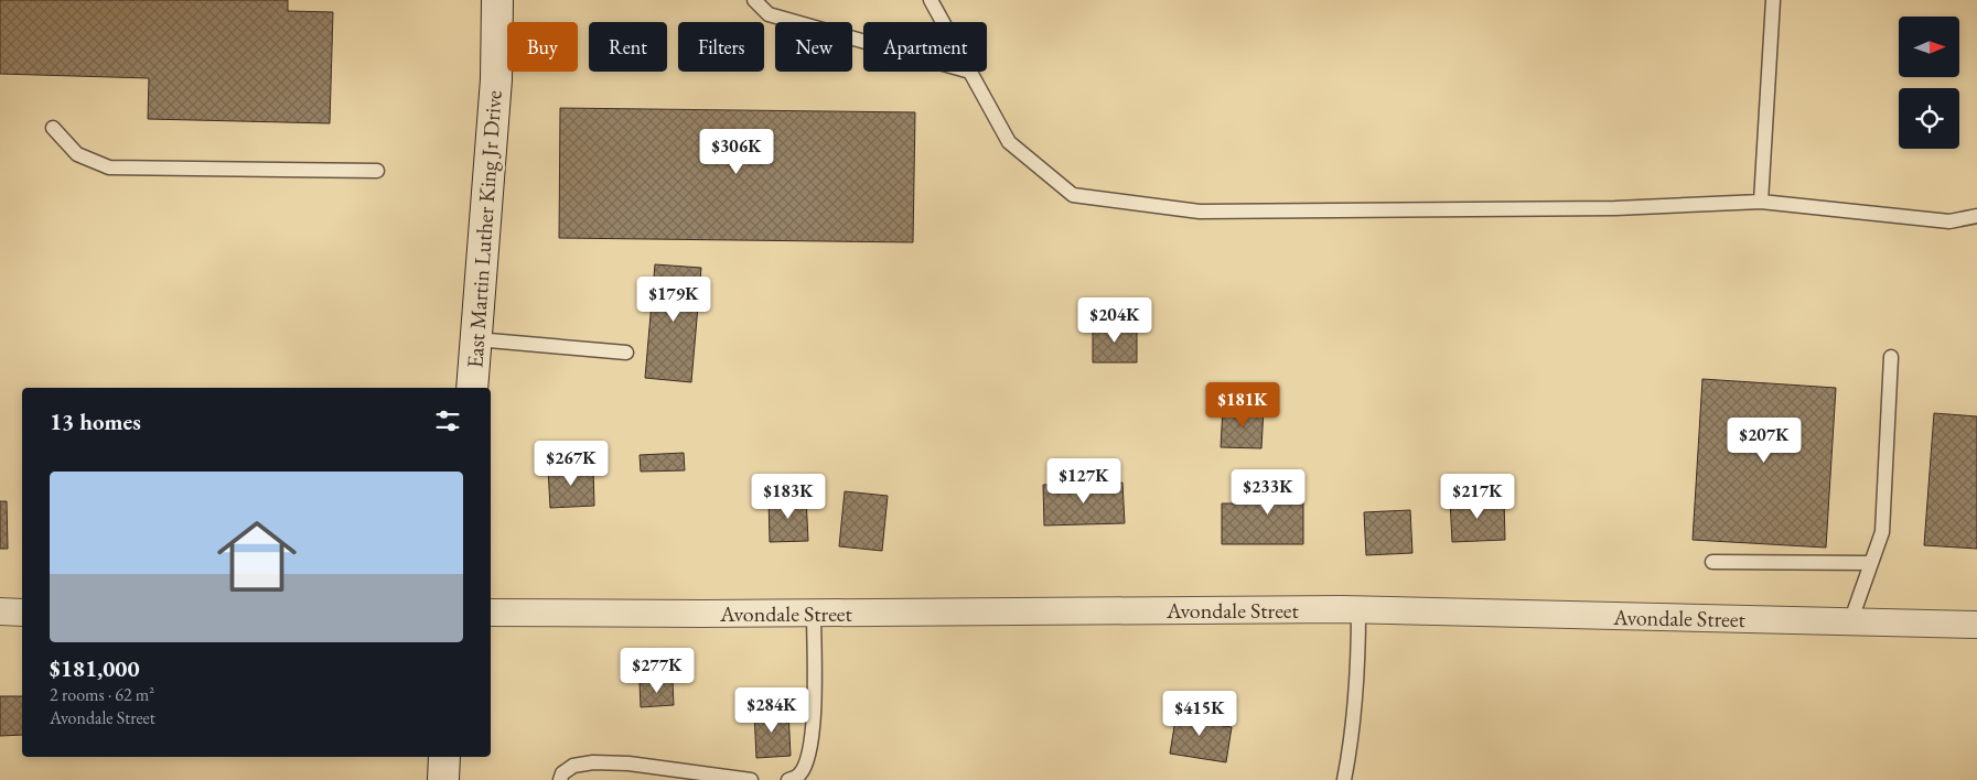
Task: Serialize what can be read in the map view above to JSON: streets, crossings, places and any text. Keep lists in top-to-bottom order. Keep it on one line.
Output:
{"streets":{"main road":["East Martin Luther King Jr Drive"],"street":["Avondale Street"]},"north":"right","page":{"chip":["Buy","Rent","Filters","New","Apartment"],"price":["$306K","$179K","$204K","$181K","$207K","$267K","$127K","$233K","$183K","$217K","$277K","$284K","$415K"],"heading":"13 homes","list":[{"name":"$181,000","note":"2 rooms · 62 m² · Avondale Street"}]}}
